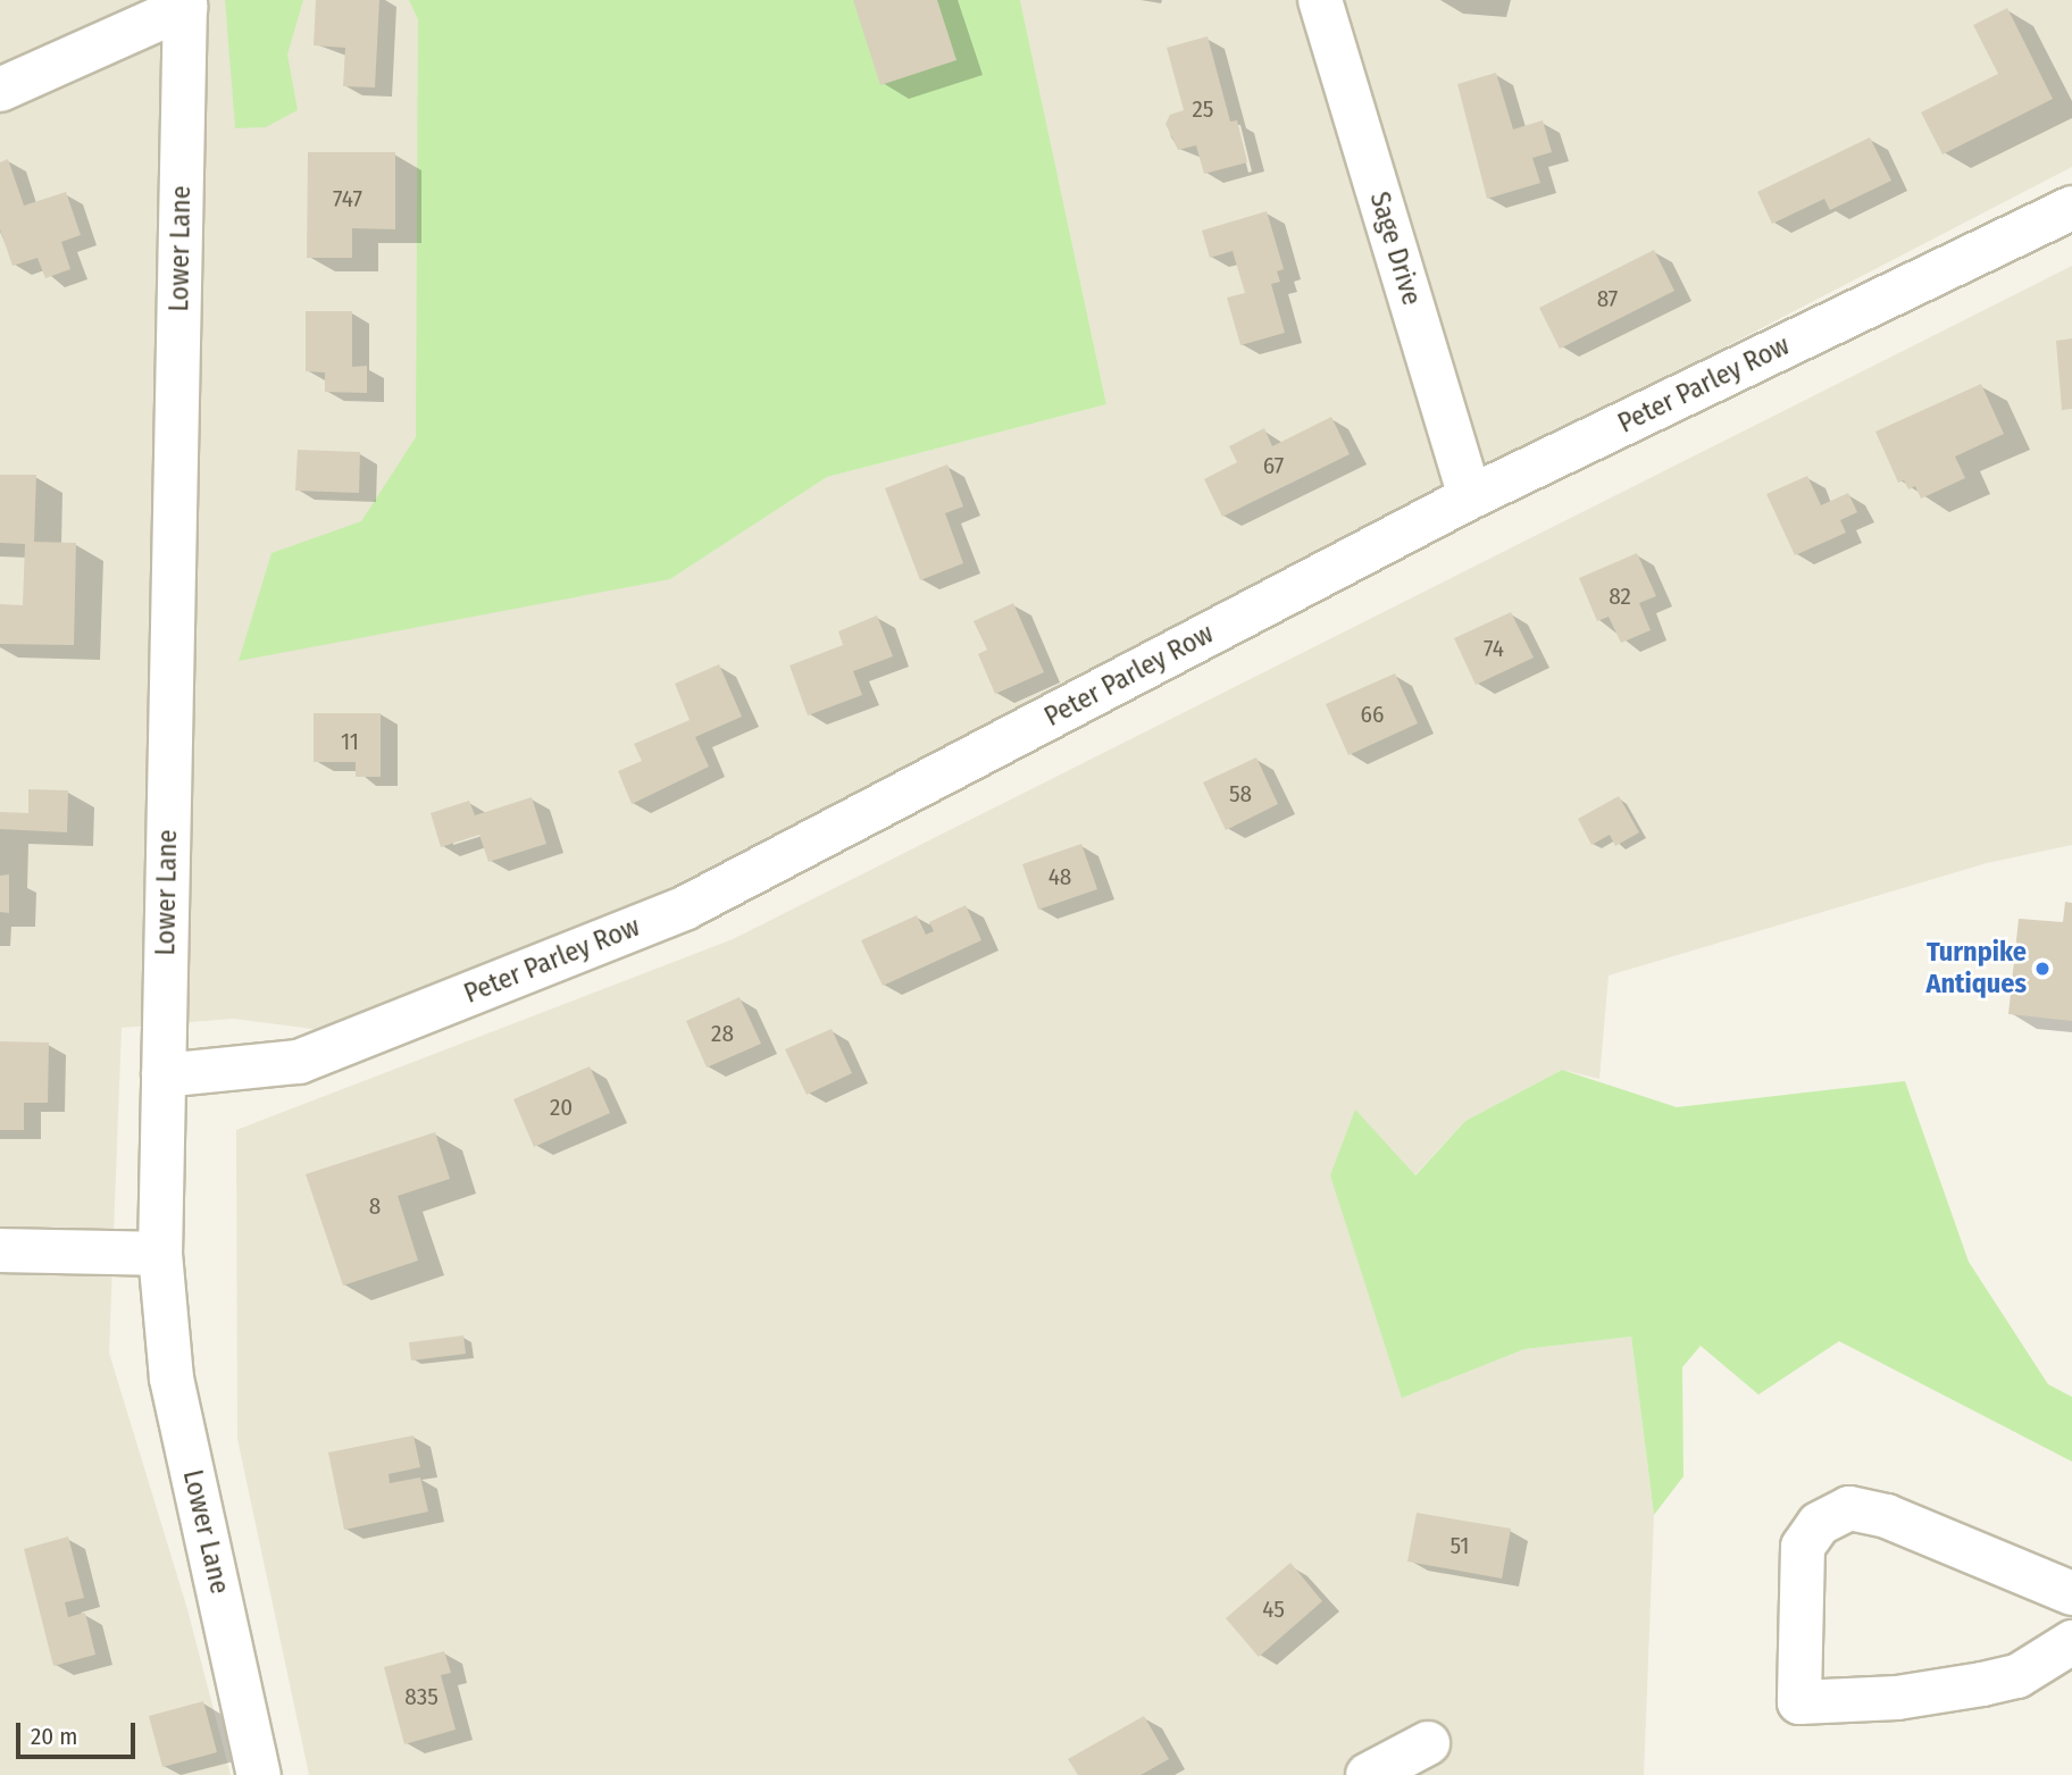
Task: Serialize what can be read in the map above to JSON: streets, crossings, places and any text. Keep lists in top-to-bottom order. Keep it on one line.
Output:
{"streets":{"street":["Lower Lane","Sage Drive","Peter Parley Row"]},"crossings":[["Lower Lane","Peter Parley Row"],["Sage Drive","Peter Parley Row"]],"places":["Turnpike Antiques"],"house_numbers":["25","747","87","67","82","74","66","11","58","48","28","20","8","51","45","835"],"scale_bar":"20 m"}
